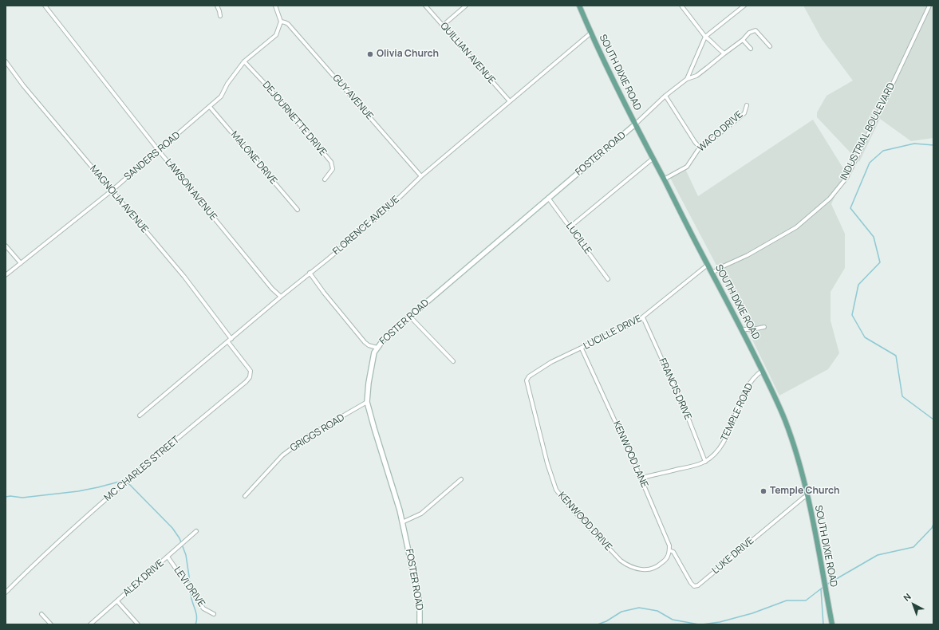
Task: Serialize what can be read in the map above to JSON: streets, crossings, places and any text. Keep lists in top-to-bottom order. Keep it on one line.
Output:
{"streets":{"main road":["SOUTH DIXIE ROAD"],"street":["QUILLIAN AVENUE","GUY AVENUE","DEJOURNETTE DRIVE","WACO DRIVE","INDUSTRIAL BOULEVARD","FOSTER ROAD","SANDERS ROAD","MALONE DRIVE","LAWSON AVENUE","MAGNOLIA AVENUE","FLORENCE AVENUE","LUCILLE","LUCILLE DRIVE","FRANCIS DRIVE","TEMPLE ROAD","GRIGGS ROAD","KENWOOD LANE","MC CHARLES STREET","KENWOOD DRIVE","LUKE DRIVE","ALEX DRIVE","LEVI DRIVE"]},"crossings":[["QUILLIAN AVENUE","FLORENCE AVENUE"],["SOUTH DIXIE ROAD","WACO DRIVE"],["SOUTH DIXIE ROAD","INDUSTRIAL BOULEVARD"],["SOUTH DIXIE ROAD","FOSTER ROAD"],["SOUTH DIXIE ROAD","FLORENCE AVENUE"],["SOUTH DIXIE ROAD","LUCILLE DRIVE"],["SOUTH DIXIE ROAD","TEMPLE ROAD"],["SOUTH DIXIE ROAD","LUKE DRIVE"],["GUY AVENUE","SANDERS ROAD"],["GUY AVENUE","FLORENCE AVENUE"],["DEJOURNETTE DRIVE","SANDERS ROAD"],["FOSTER ROAD","LUCILLE"],["FOSTER ROAD","GRIGGS ROAD"],["SANDERS ROAD","MALONE DRIVE"],["SANDERS ROAD","LAWSON AVENUE"],["SANDERS ROAD","MAGNOLIA AVENUE"],["LAWSON AVENUE","FLORENCE AVENUE"],["MAGNOLIA AVENUE","FLORENCE AVENUE"],["MAGNOLIA AVENUE","MC CHARLES STREET"],["FLORENCE AVENUE","MC CHARLES STREET"],["LUCILLE DRIVE","FRANCIS DRIVE"],["LUCILLE DRIVE","KENWOOD LANE"],["LUCILLE DRIVE","KENWOOD DRIVE"],["FRANCIS DRIVE","TEMPLE ROAD"],["TEMPLE ROAD","KENWOOD LANE"],["KENWOOD LANE","KENWOOD DRIVE"],["KENWOOD LANE","LUKE DRIVE"],["KENWOOD DRIVE","LUKE DRIVE"],["ALEX DRIVE","LEVI DRIVE"]],"places":["Olivia Church","Temple Church"],"north":"top left"}
